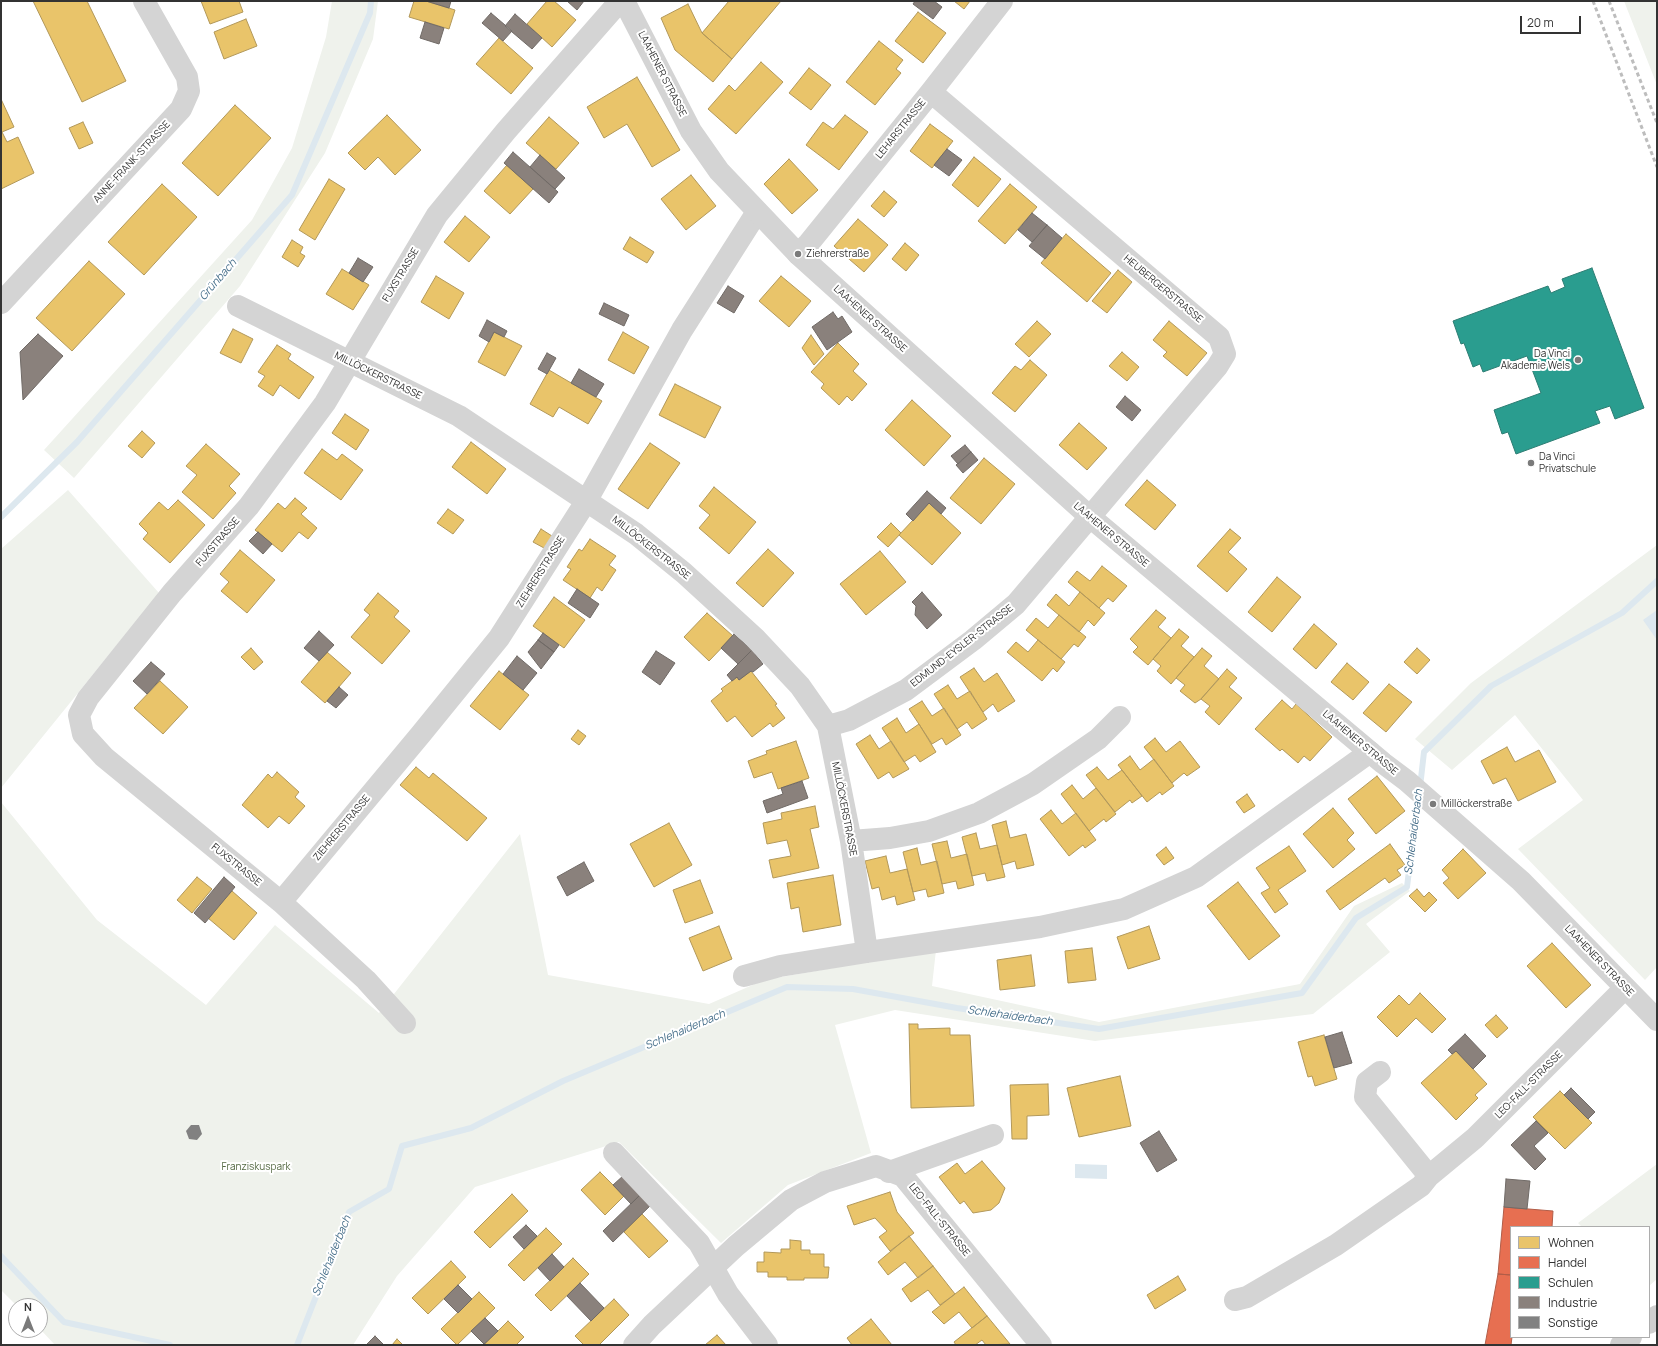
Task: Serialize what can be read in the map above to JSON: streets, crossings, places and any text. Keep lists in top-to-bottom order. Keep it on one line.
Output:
{"streets":{"street":["LAAHENER STRASSE","LEHARSTRASSE","ANNE-FRANK-STRASSE","FUXSTRASSE","HEUBERGERSTRASSE","MILLÖCKERSTRASSE","ZIEHRERSTRASSE","EDMUND-EYSLER-STRASSE","LEO-FALL-STRASSE"]},"crossings":[["LAAHENER STRASSE","LEHARSTRASSE"],["LAAHENER STRASSE","HEUBERGERSTRASSE"],["LAAHENER STRASSE","ZIEHRERSTRASSE"],["LAAHENER STRASSE","EDMUND-EYSLER-STRASSE"],["LAAHENER STRASSE","LEO-FALL-STRASSE"],["LEHARSTRASSE","HEUBERGERSTRASSE"],["FUXSTRASSE","MILLÖCKERSTRASSE"],["FUXSTRASSE","ZIEHRERSTRASSE"],["HEUBERGERSTRASSE","EDMUND-EYSLER-STRASSE"],["MILLÖCKERSTRASSE","ZIEHRERSTRASSE"],["MILLÖCKERSTRASSE","EDMUND-EYSLER-STRASSE"]],"water":["Grünbach","Schlehaiderbach"],"parks":["Franziskuspark"],"places":["Ziehrerstraße","Da Vinci Akademie Wels","Da Vinci Privatschule","Millöckerstraße"],"legend":["Wohnen","Handel","Schulen","Industrie","Sonstige"],"scale_bar":"20 m","north":"top"}
